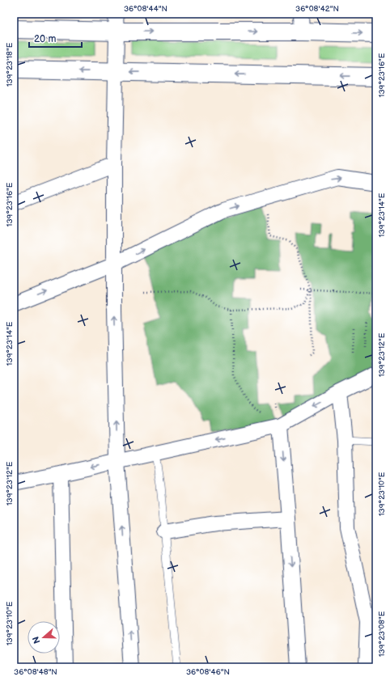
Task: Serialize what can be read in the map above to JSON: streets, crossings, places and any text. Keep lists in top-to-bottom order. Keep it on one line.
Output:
{"scale_bar":"20 m","north":"left","coordinates":["36°08'44\"N","36°08'42\"N","139°23'18\"E","139°23'16\"E","139°23'14\"E","139°23'12\"E","139°23'10\"E","139°23'08\"E","36°08'48\"N","36°08'46\"N"]}
